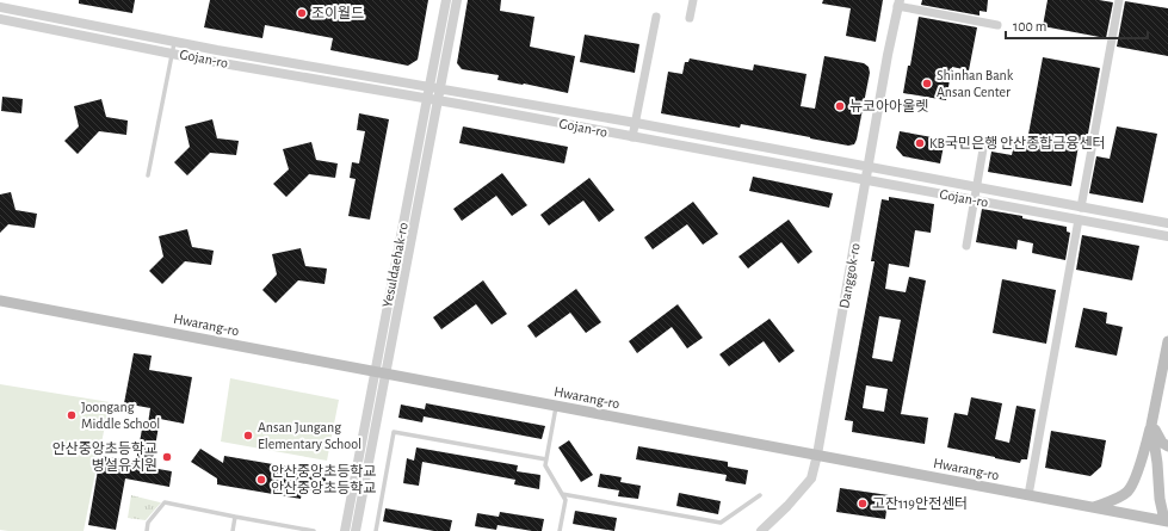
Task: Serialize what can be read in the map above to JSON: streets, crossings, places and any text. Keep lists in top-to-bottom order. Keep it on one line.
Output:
{"streets":{"main road":["Hwarang-ro"],"street":["Gojan-ro","Yesuldaehak-ro","Danggok-ro"]},"crossings":[["Gojan-ro","Yesuldaehak-ro"],["Gojan-ro","Danggok-ro"],["Yesuldaehak-ro","Hwarang-ro"],["Danggok-ro","Hwarang-ro"]],"places":["조이월드","Shinhan Bank Ansan Center","뉴코아아울렛","KB국민은행 안산종합금융센터","Joongang Middle School","Ansan Jungang Elementary School","안산중앙초등학교 병설유치원","안산중앙초등학교 안산중앙초등학교","고잔119안전센터"],"scale_bar":"100 m"}
